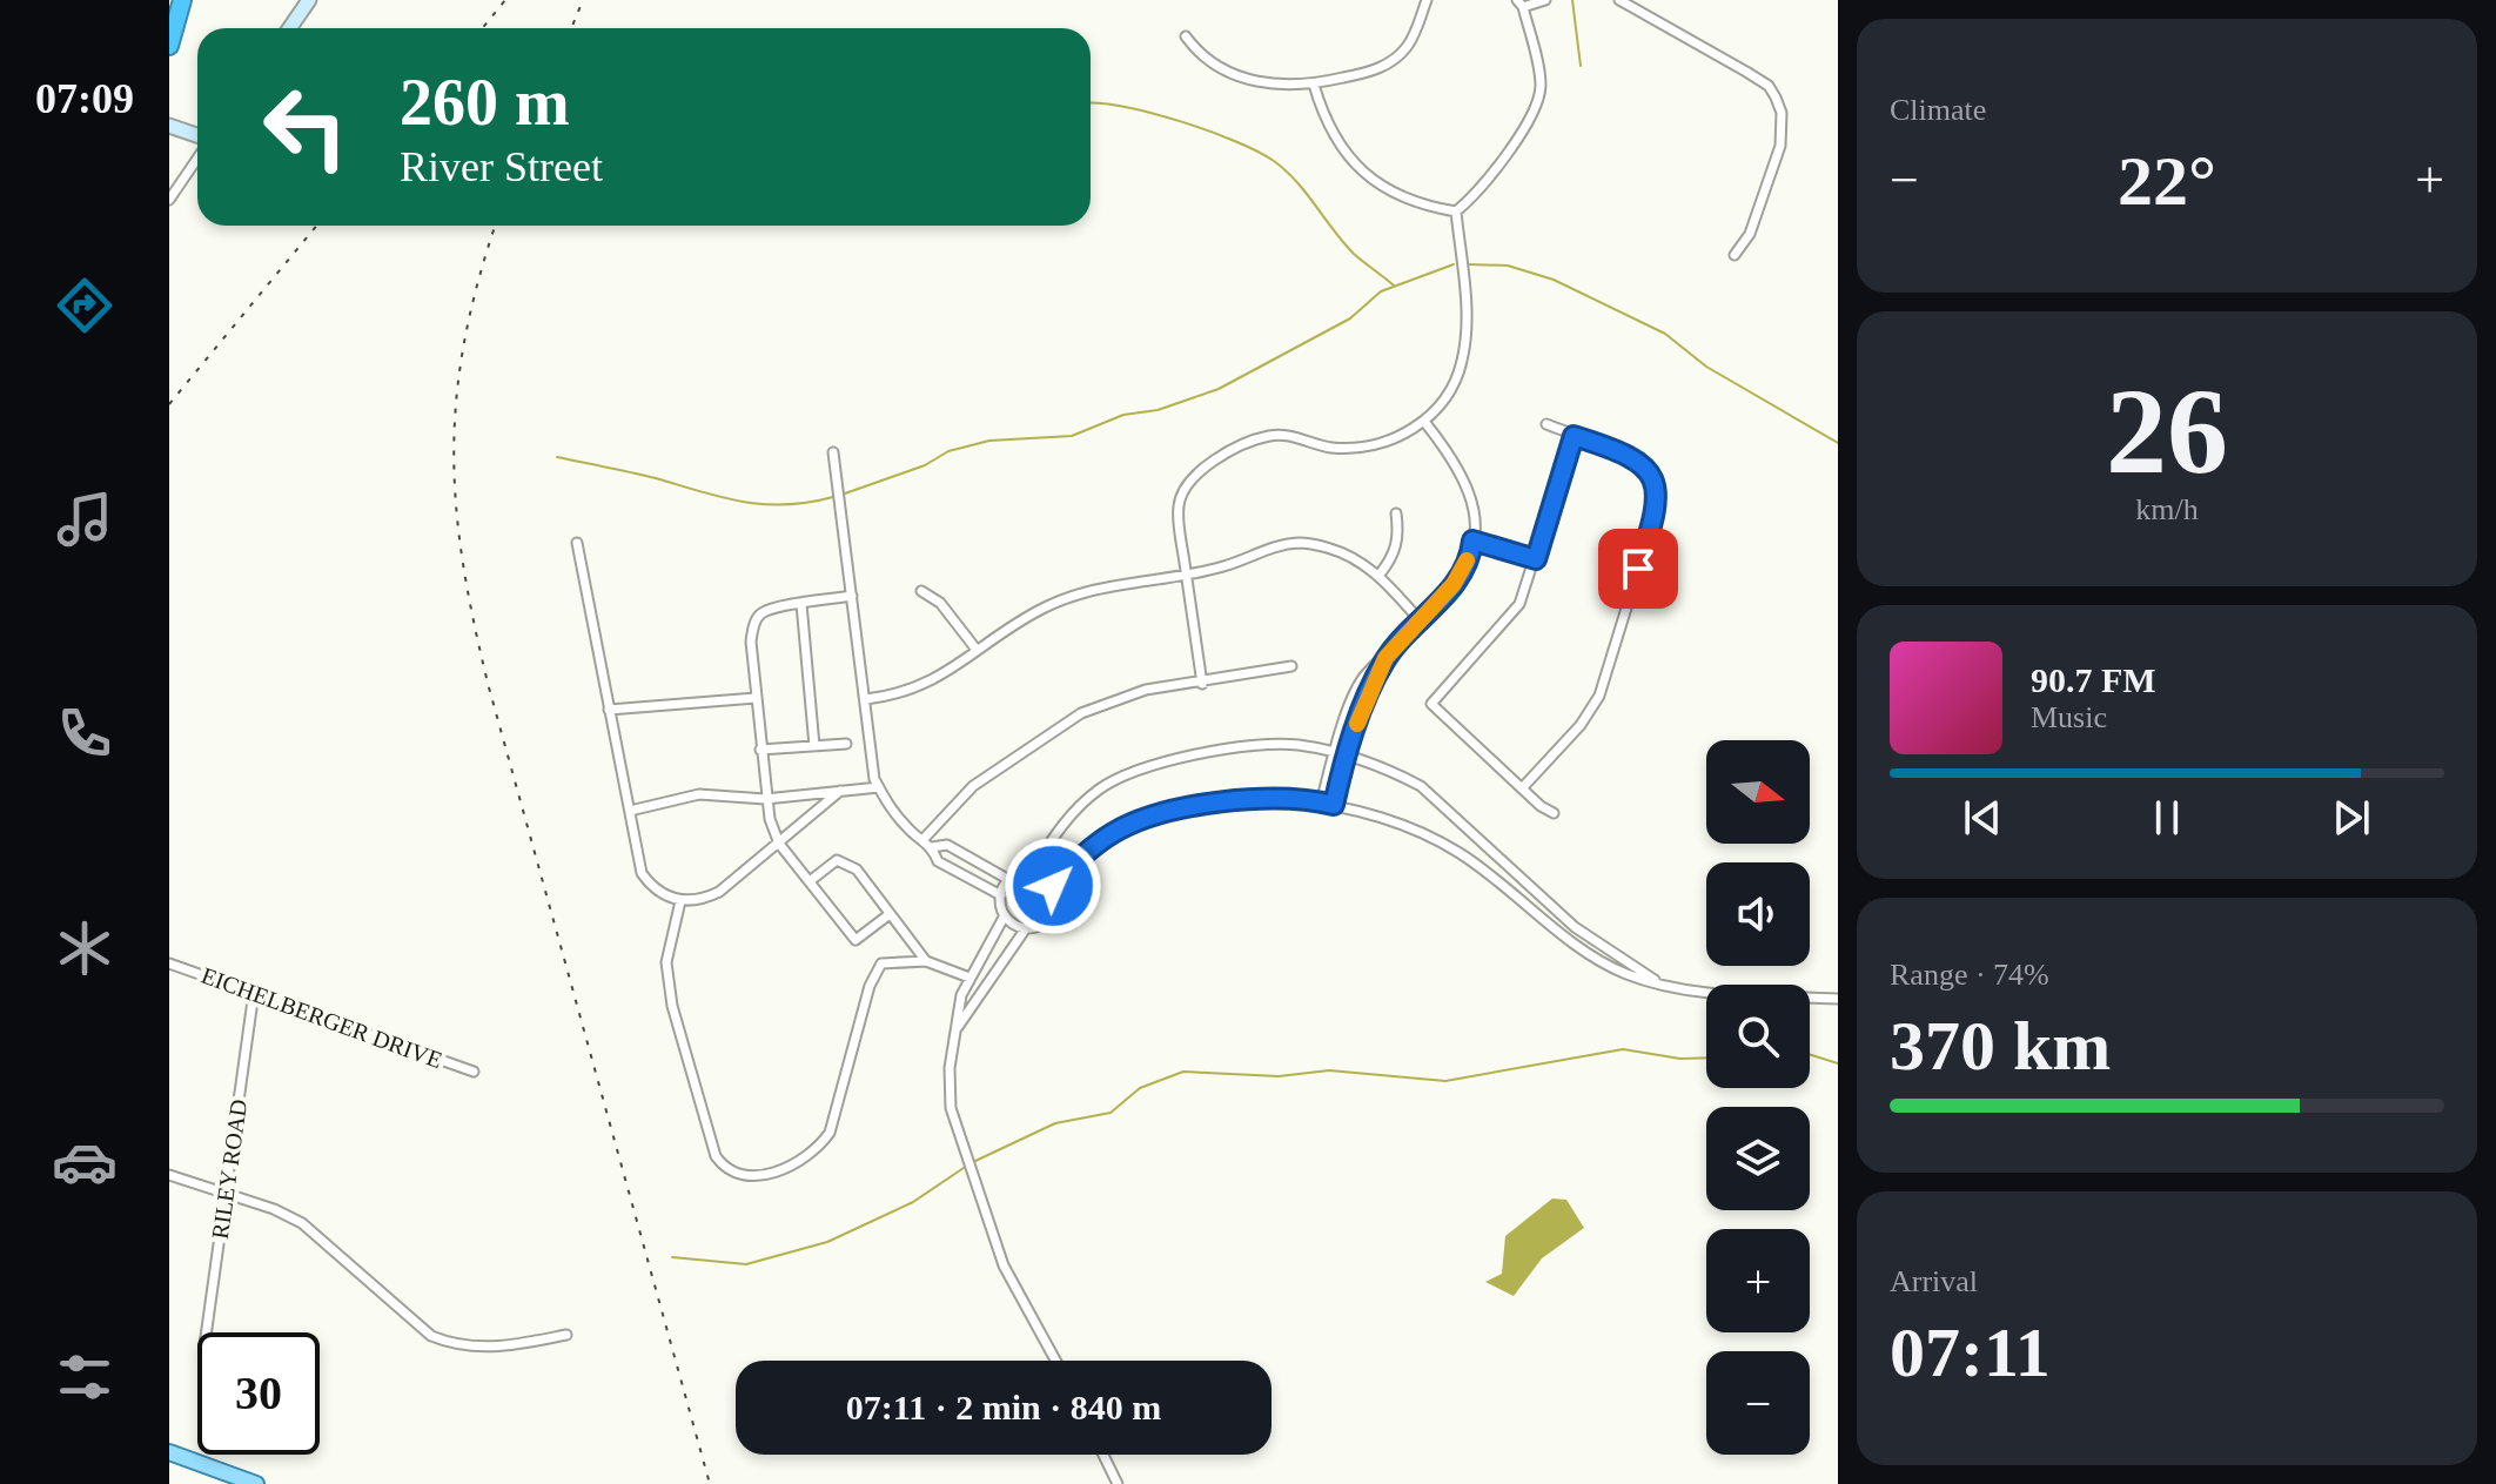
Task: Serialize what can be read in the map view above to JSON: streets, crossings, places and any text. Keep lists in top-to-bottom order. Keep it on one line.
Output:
{"streets":{"street":["EICHELBERGER DRIVE","RILEY ROAD"]},"crossings":[["EICHELBERGER DRIVE","RILEY ROAD"]],"north":"right","page":{"tabs":"07:09","tile":["Climate",["26","km/h"],["Range · 74%","370 km"],["Arrival","07:11"]],"turn":["260 m","River Street"],"heat":["−","22°","+"],"song":["90.7 FM","Music"],"map_buttons":["+","−"],"limit":"30","trip":"07:11 · 2 min · 840 m"}}
